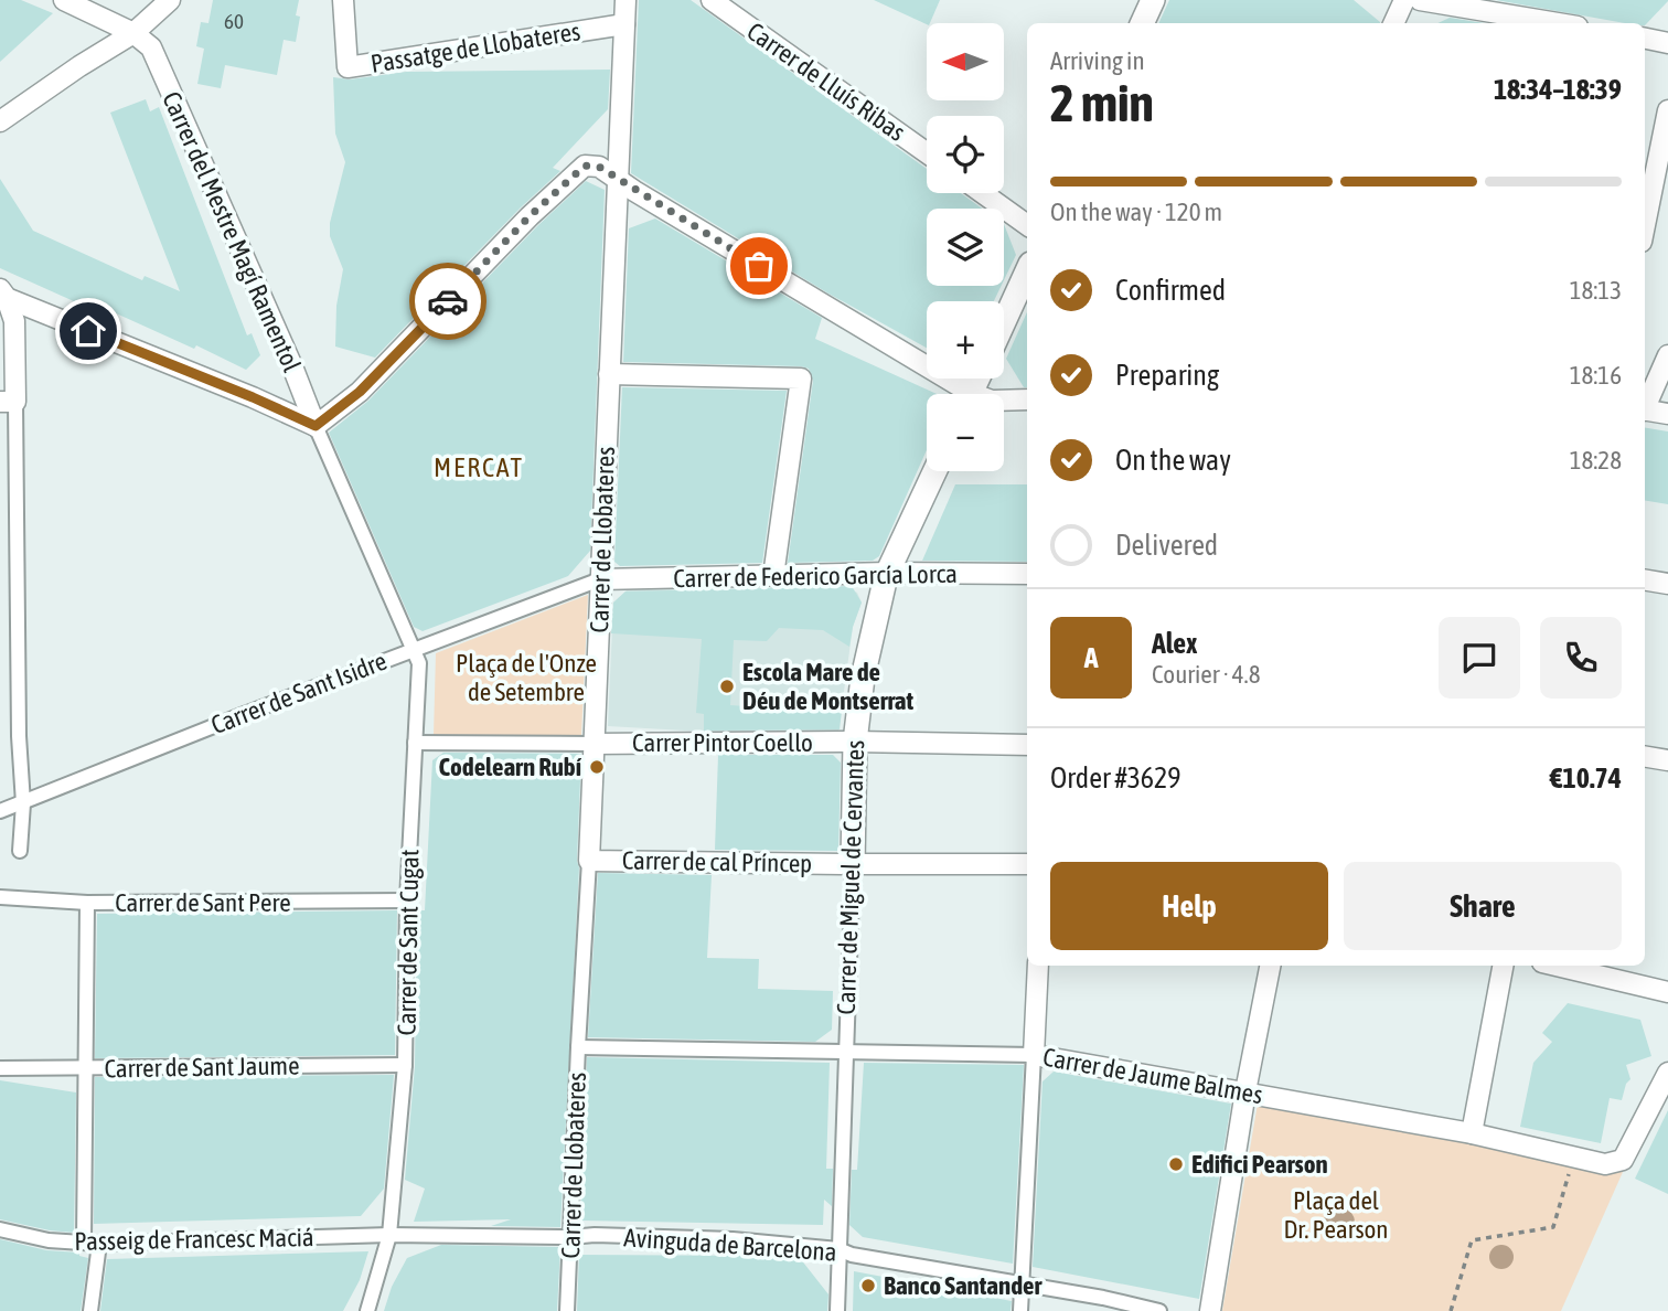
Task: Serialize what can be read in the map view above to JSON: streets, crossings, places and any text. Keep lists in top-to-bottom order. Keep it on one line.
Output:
{"streets":{"street":["Passatge de Llobateres","Carrer de Lluís Ribas","Carrer del Mestre Magí Ramentol","Carrer de Llobateres","Carrer de Federico García Lorca","Carrer de Sant Isidre","Carrer Pintor Coello","Carrer de cal Príncep","Carrer de Miguel de Cervantes","Carrer de Sant Pere","Carrer de Sant Cugat","Carrer de Sant Jaume","Carrer de Jaume Balmes","Passeig de Francesc Maciá","Avinguda de Barcelona"]},"crossings":[["Passatge de Llobateres","Carrer de Llobateres"],["Carrer del Mestre Magí Ramentol","Carrer de Sant Isidre"],["Carrer del Mestre Magí Ramentol","Carrer de Sant Cugat"],["Carrer de Llobateres","Carrer de Federico García Lorca"],["Carrer de Llobateres","Carrer de Sant Isidre"],["Carrer de Llobateres","Carrer Pintor Coello"],["Carrer de Llobateres","Carrer de cal Príncep"],["Carrer de Llobateres","Carrer de Jaume Balmes"],["Carrer de Llobateres","Avinguda de Barcelona"],["Carrer de Federico García Lorca","Carrer de Sant Isidre"],["Carrer de Federico García Lorca","Carrer de Miguel de Cervantes"],["Carrer de Sant Isidre","Carrer de Sant Cugat"],["Carrer Pintor Coello","Carrer de Miguel de Cervantes"],["Carrer Pintor Coello","Carrer de Sant Cugat"],["Carrer de cal Príncep","Carrer de Miguel de Cervantes"],["Carrer de Miguel de Cervantes","Carrer de Jaume Balmes"],["Carrer de Miguel de Cervantes","Avinguda de Barcelona"],["Carrer de Sant Pere","Carrer de Sant Cugat"],["Carrer de Sant Cugat","Carrer de Sant Jaume"],["Carrer de Sant Cugat","Passeig de Francesc Maciá"],["Carrer de Sant Cugat","Avinguda de Barcelona"],["Passeig de Francesc Maciá","Avinguda de Barcelona"]],"districts":["MERCAT"],"parks":["Plaça de l'Onze de Setembre","Plaça del Dr. Pearson"],"places":["Escola Mare de Déu de Montserrat","Codelearn Rubí","Edifici Pearson","Banco Santander"],"house_numbers":["60"],"north":"left","page":{"map_buttons":["+","−"],"heading":["2 min","Arriving in","18:34–18:39"],"panel":["Alex","Courier · 4.8","Order #3629","€10.74"],"bar":"On the way · 120 m","list":[["Confirmed","18:13"],["Preparing","18:16"],["On the way","18:28"],"Delivered"],"round":"A","buttons":["Help","Share"]}}
